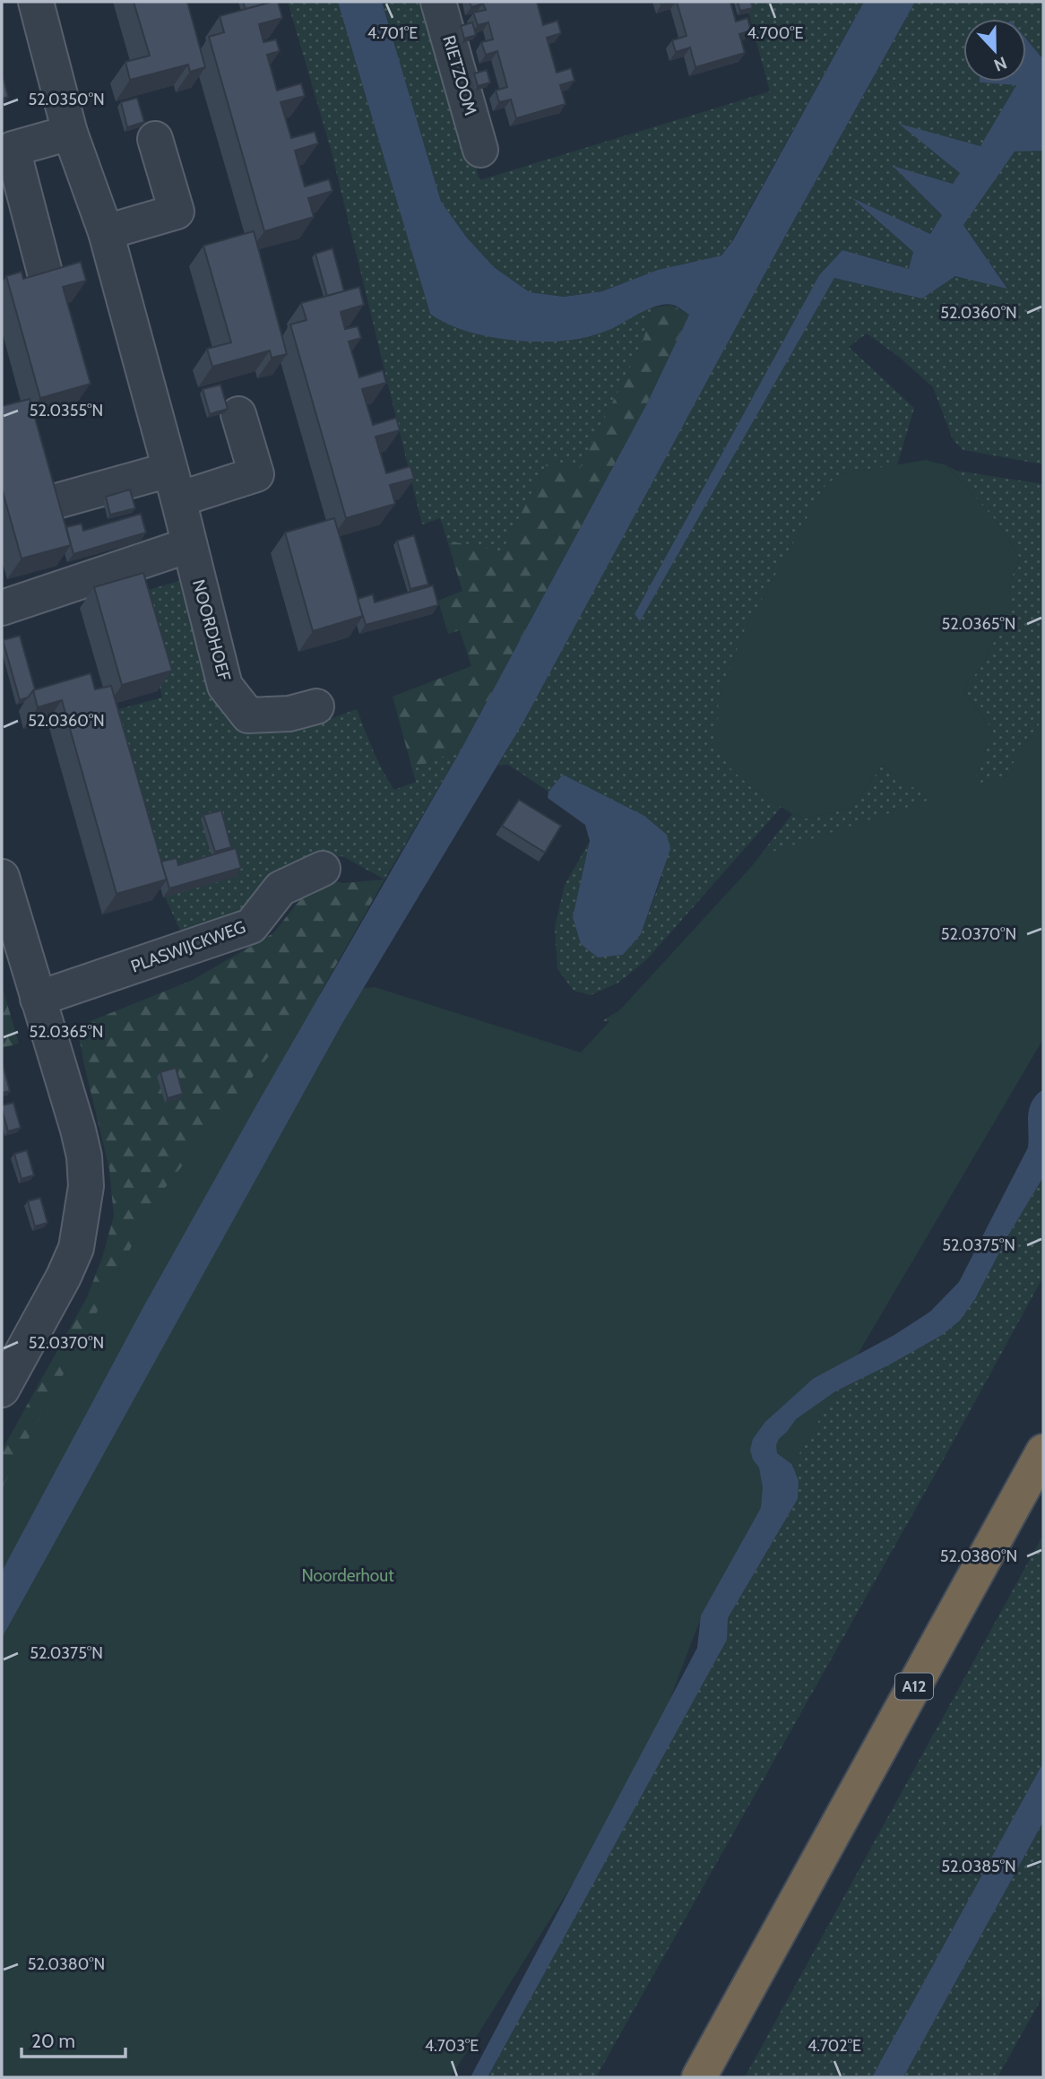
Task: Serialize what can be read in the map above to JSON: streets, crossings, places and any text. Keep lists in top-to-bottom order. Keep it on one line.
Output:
{"streets":{"highway":["A12"],"street":["RIETZOOM","NOORDHOEF","PLASWIJCKWEG"]},"parks":["Noorderhout"],"scale_bar":"20 m","north":"bottom","coordinates":["4.701°E","4.700°E","52.0350°N","52.0360°N","52.0355°N","52.0365°N","52.0370°N","52.0375°N","52.0380°N","52.0385°N","4.703°E","4.702°E"]}
